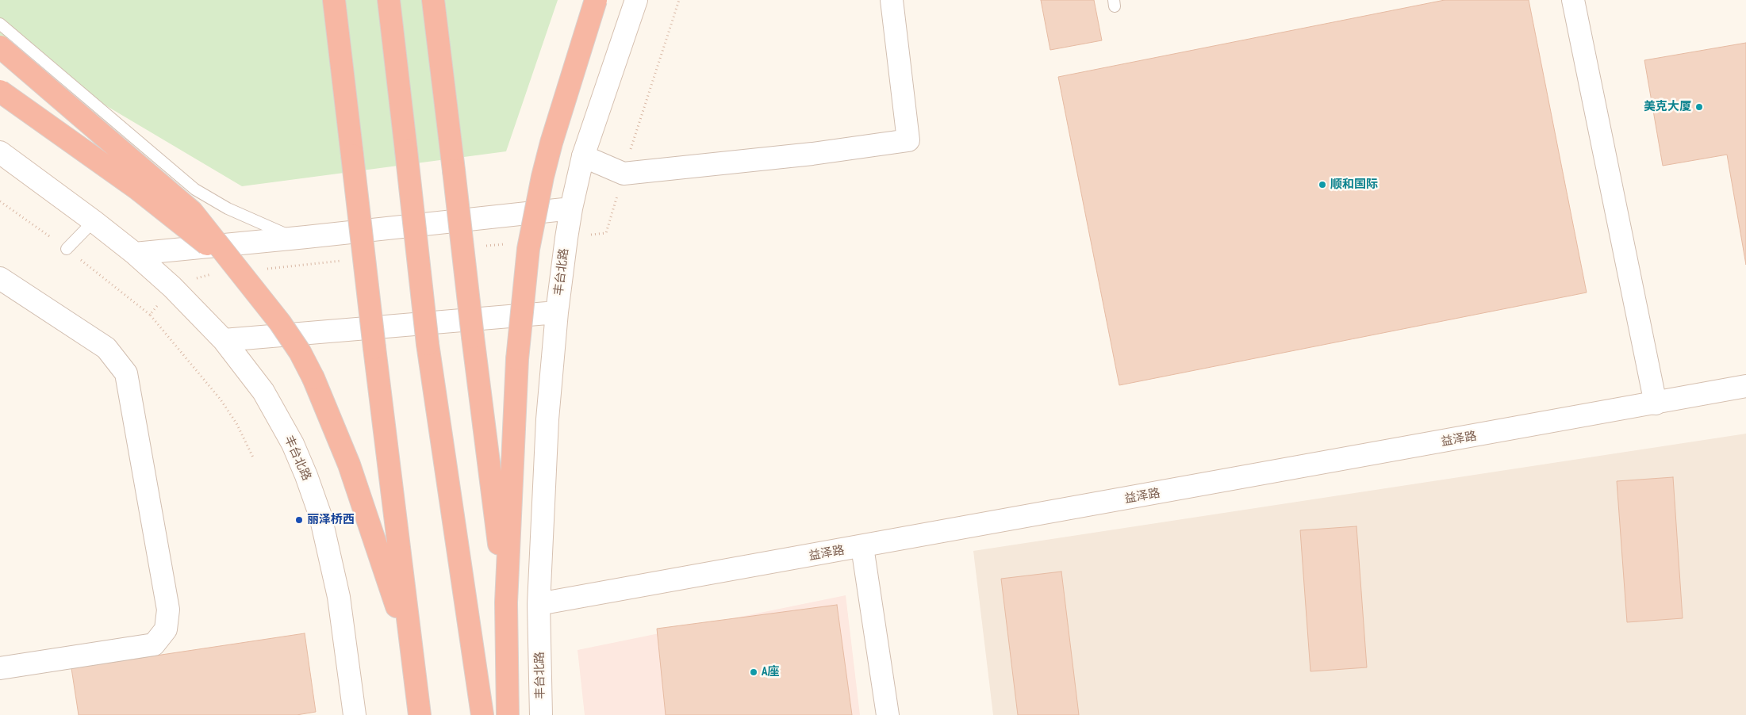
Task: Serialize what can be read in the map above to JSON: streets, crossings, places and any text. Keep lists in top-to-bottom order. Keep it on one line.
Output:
{"streets":{"street":["丰台北路","益泽路"]},"crossings":[["丰台北路","益泽路"]],"places":["美克大厦","顺和国际","丽泽桥西","A座"]}
